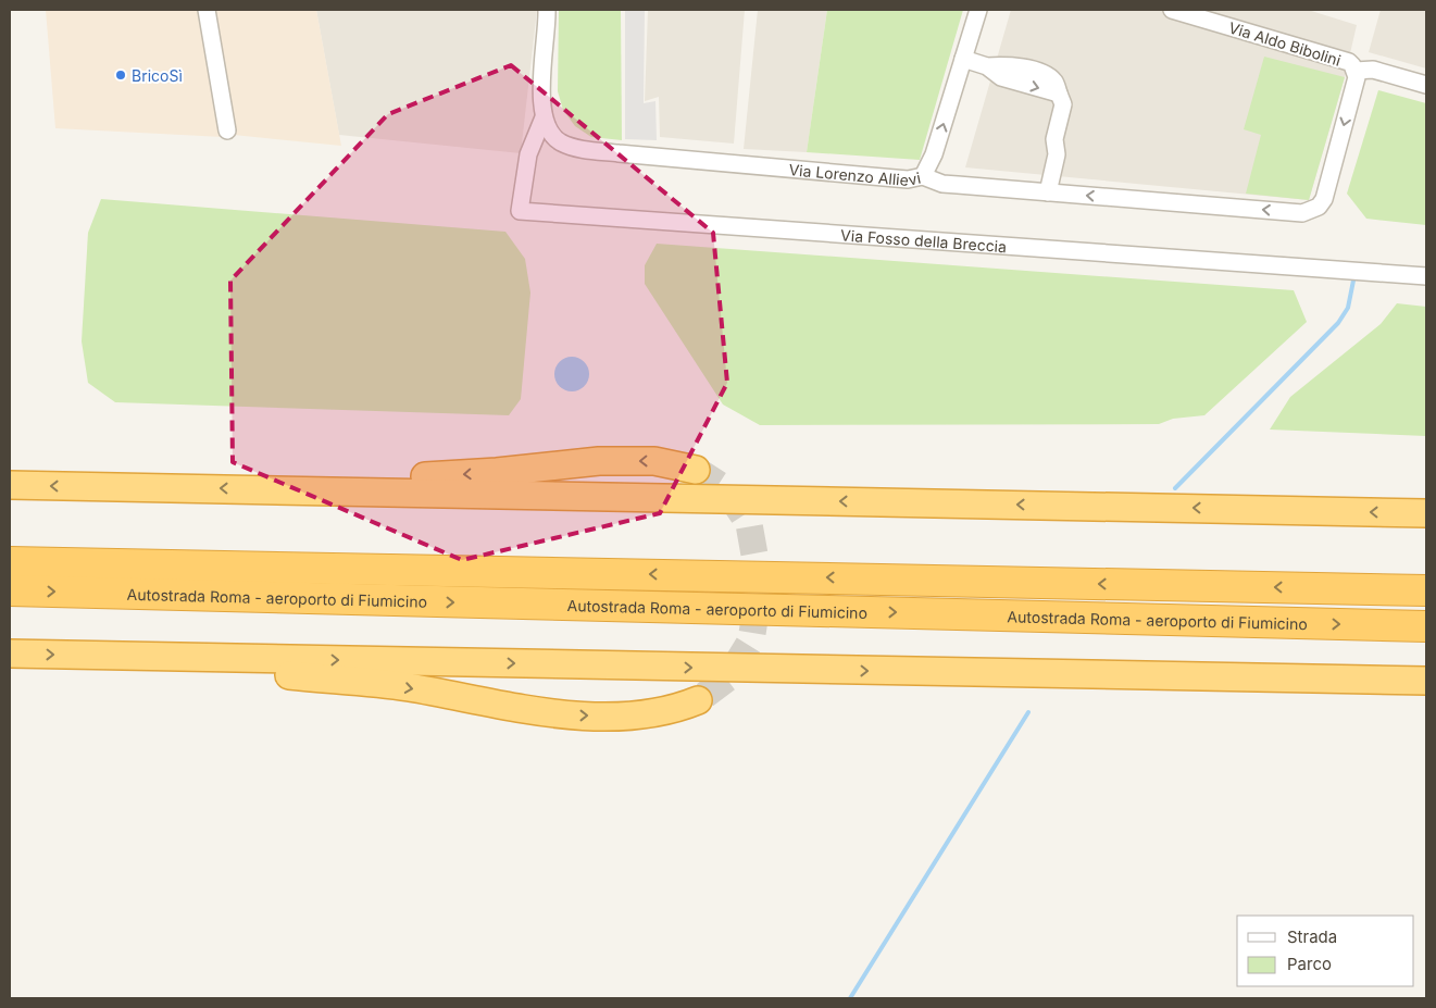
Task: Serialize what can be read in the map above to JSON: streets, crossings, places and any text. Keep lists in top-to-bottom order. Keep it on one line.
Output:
{"streets":{"highway":["Autostrada Roma - aeroporto di Fiumicino"],"street":["Via Aldo Bibolini","Via Lorenzo Allievi","Via Fosso della Breccia"]},"crossings":[["Via Aldo Bibolini","Via Lorenzo Allievi"],["Via Lorenzo Allievi","Via Fosso della Breccia"]],"places":["BricoSì"],"legend":["Strada","Parco"]}
